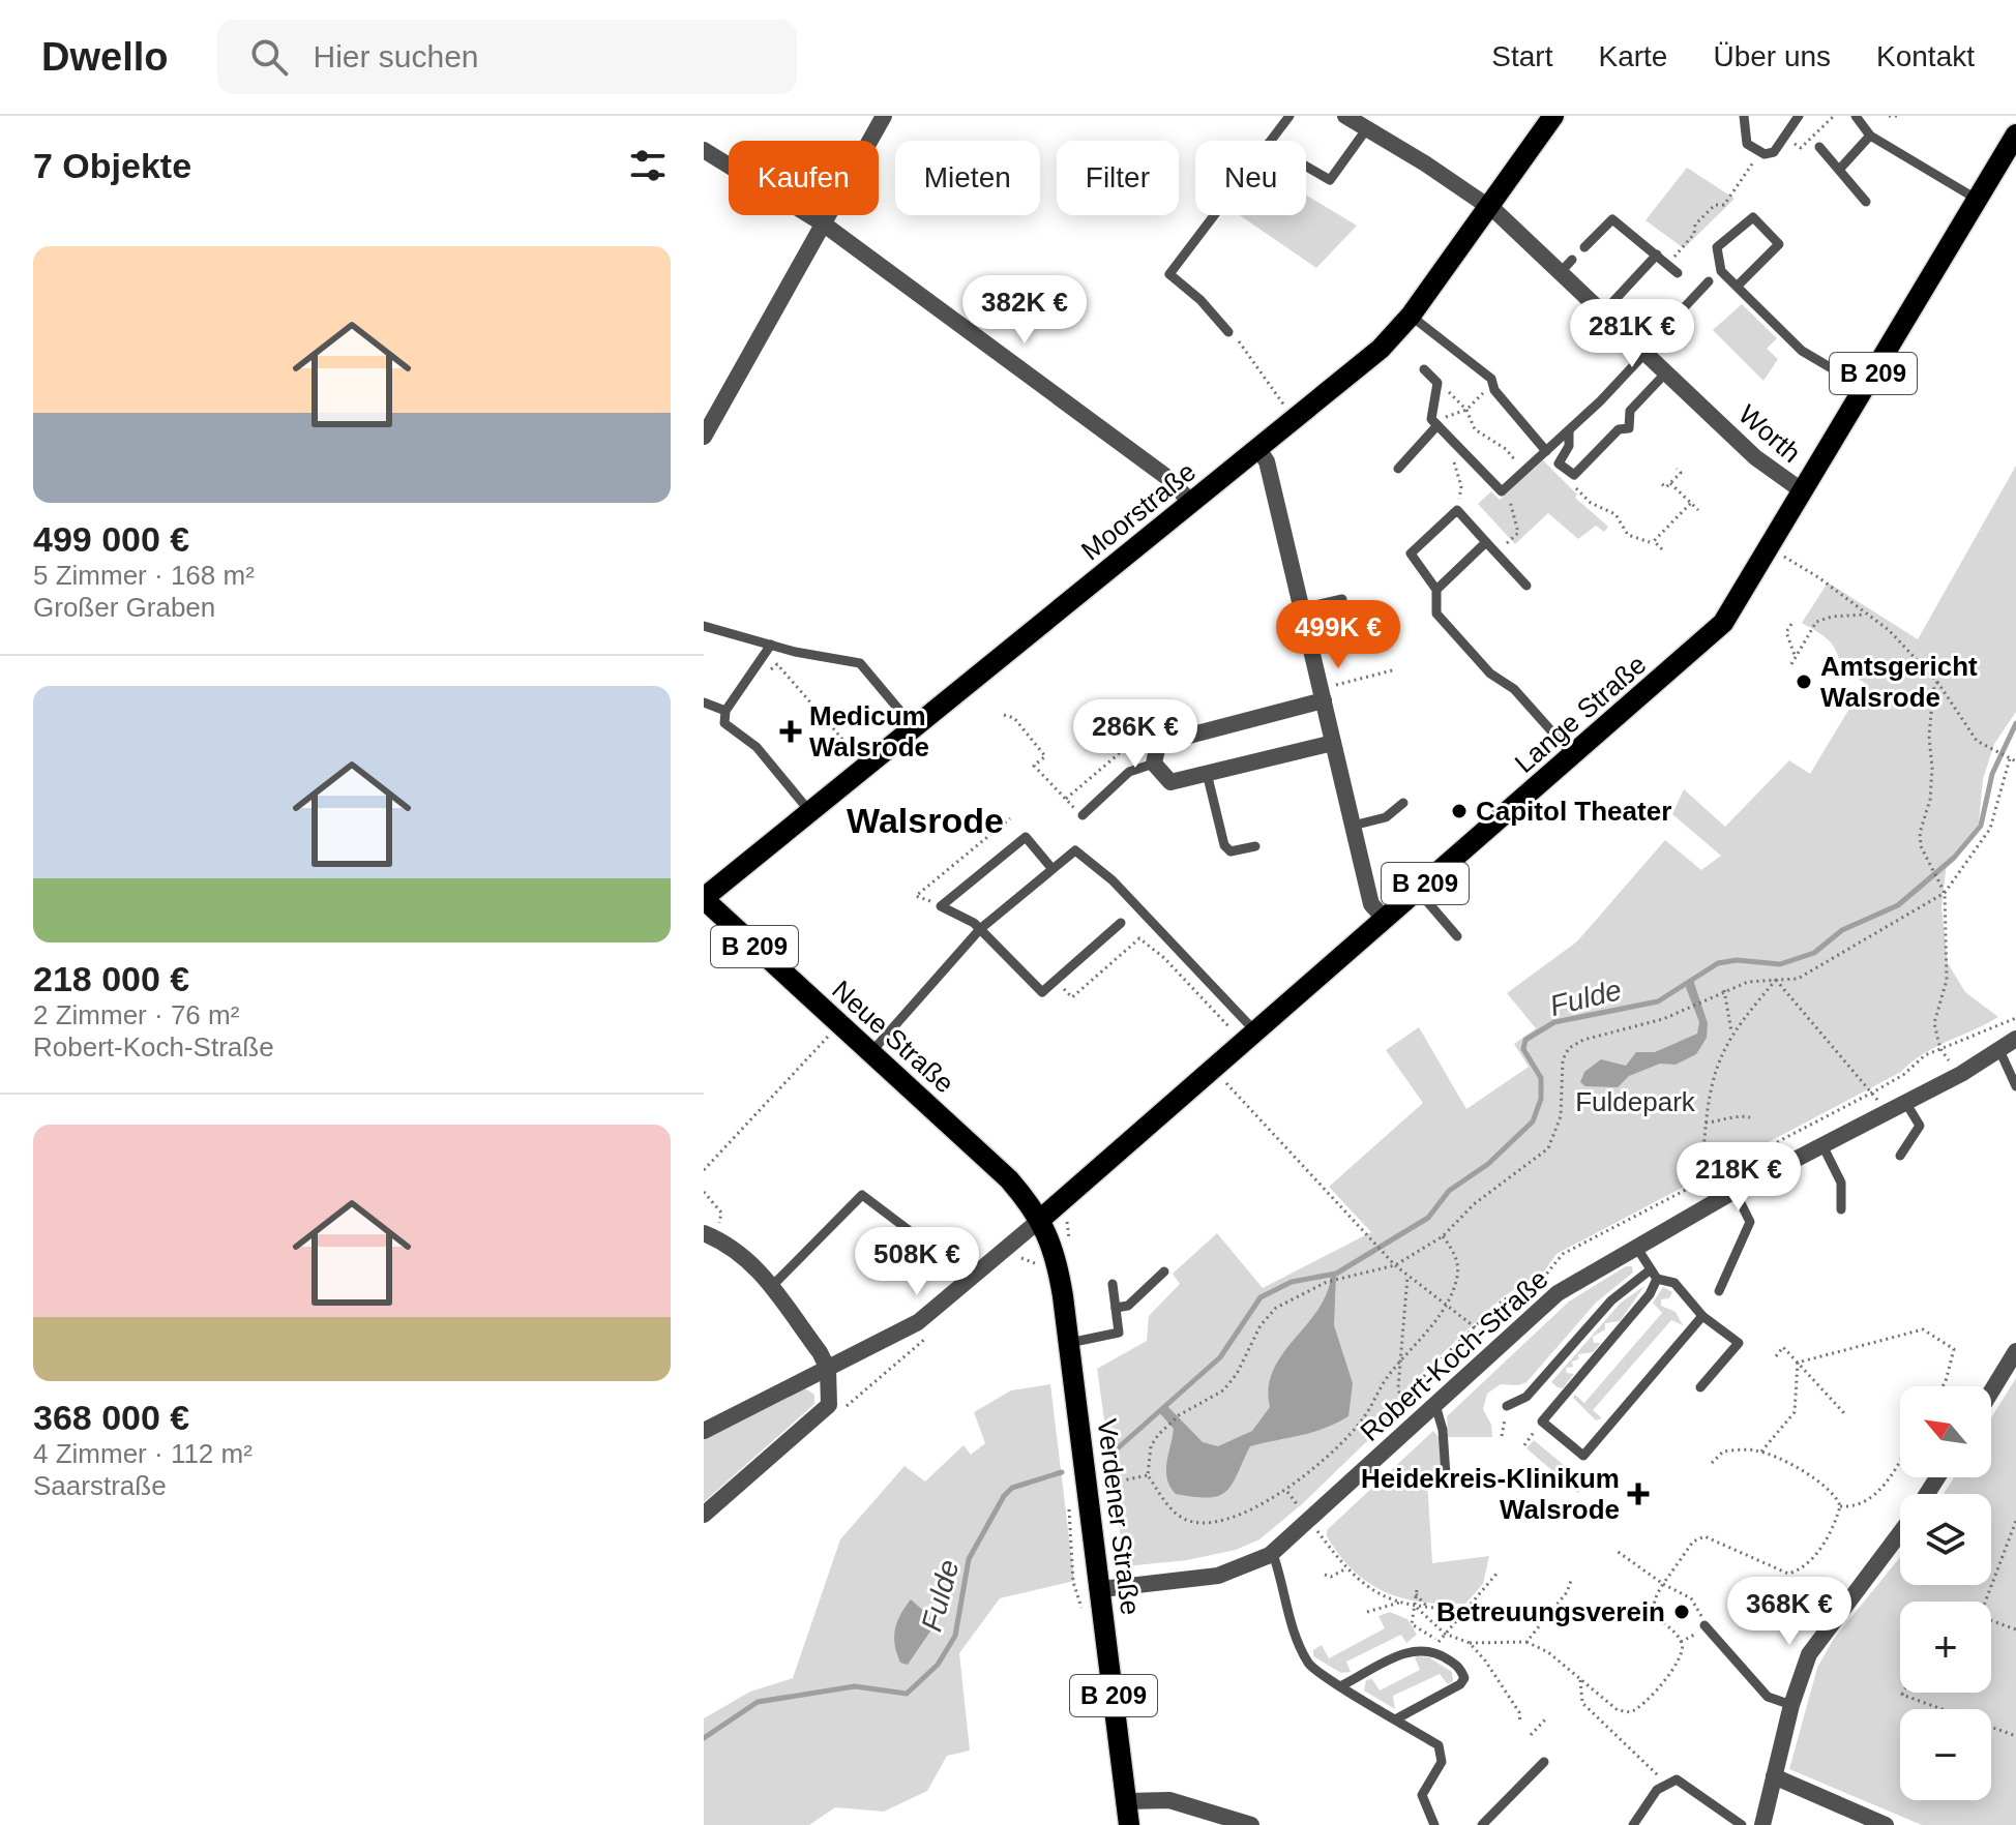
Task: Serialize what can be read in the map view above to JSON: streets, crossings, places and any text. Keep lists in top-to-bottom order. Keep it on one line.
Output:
{"streets":{"main road":["B 209","Moorstraße","Lange Straße","Neue Straße","Verdener Straße"],"street":["Worth","Robert-Koch-Straße"]},"crossings":[["Worth","Moorstraße"],["Worth","Lange Straße"],["Moorstraße","Neue Straße"],["Lange Straße","Neue Straße"],["Lange Straße","Verdener Straße"],["Neue Straße","Verdener Straße"],["Robert-Koch-Straße","Verdener Straße"]],"districts":["Walsrode"],"water":["Fulde"],"parks":["Fuldepark"],"places":{"other":["Amtsgericht Walsrode","Capitol Theater","Betreuungsverein"],"health":["Medicum Walsrode","Heidekreis-Klinikum Walsrode"]},"north":"top left","page":{"header":"Dwello","search":"Hier suchen","nav":["Start","Karte","Über uns","Kontakt"],"heading":"7 Objekte","chip":["Kaufen","Mieten","Filter","Neu"],"list":[{"name":"499 000 €","note":"5 Zimmer · 168 m² · Großer Graben"},{"name":"218 000 €","note":"2 Zimmer · 76 m² · Robert-Koch-Straße"},{"name":"368 000 €","note":"4 Zimmer · 112 m² · Saarstraße"}],"price":["382K €","281K €","499K €","286K €","218K €","508K €","368K €"],"map_buttons":["+","−"]}}
